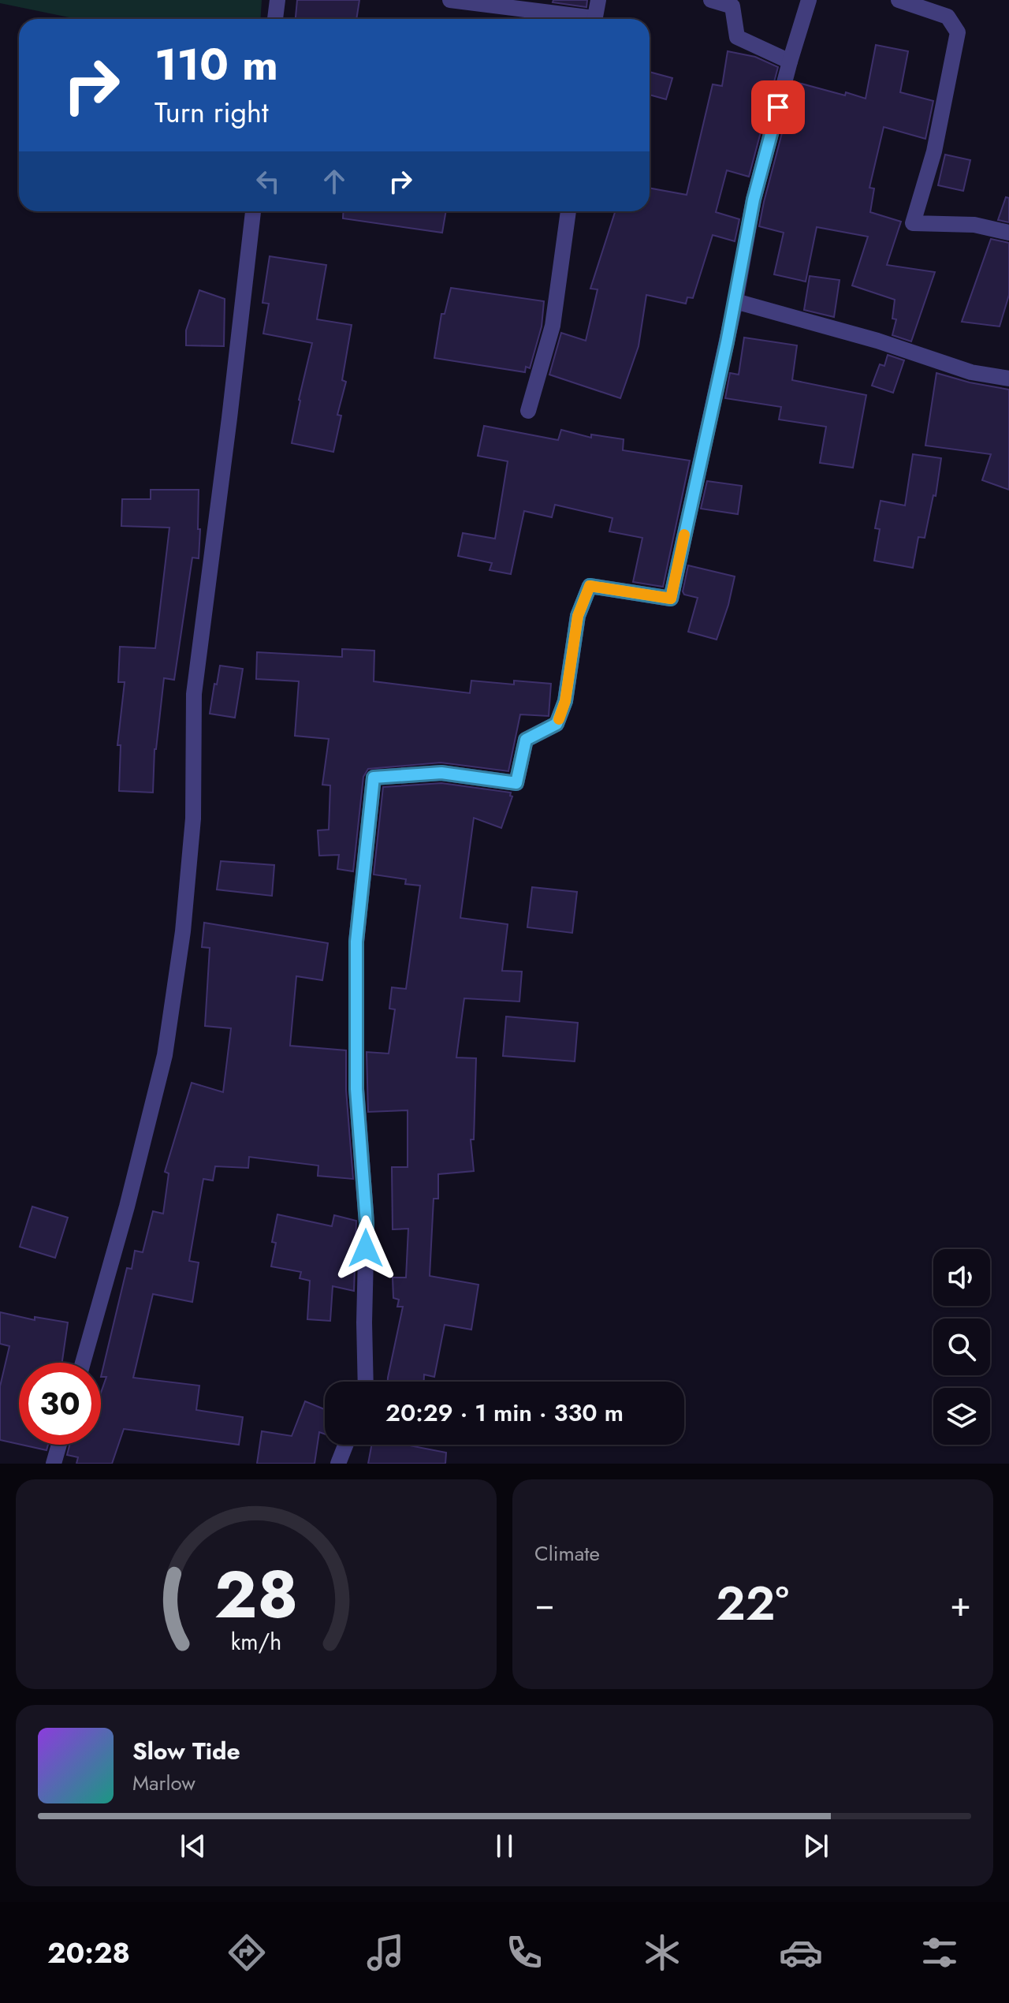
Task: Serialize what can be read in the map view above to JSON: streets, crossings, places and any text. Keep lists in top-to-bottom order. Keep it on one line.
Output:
{"page":{"turn":["110 m","Turn right"],"limit":"30","trip":"20:29 · 1 min · 330 m","tile":"Climate","heat":["−","22°","+"],"song":["Slow Tide","Marlow"],"tabs":"20:28","gauge":["28","km/h"]}}
